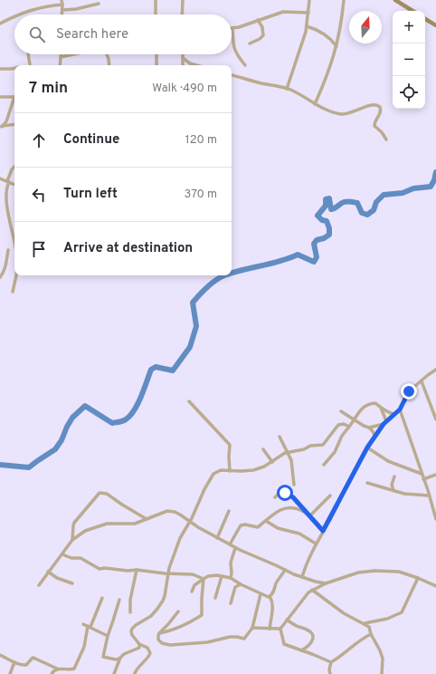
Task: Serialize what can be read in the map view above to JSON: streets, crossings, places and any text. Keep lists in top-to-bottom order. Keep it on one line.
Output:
{"north":"top","page":{"map_buttons":["+","−"],"search":"Search here","heading":["7 min","Walk · 490 m"],"list":[["Continue","120 m"],["Turn left","370 m"],"Arrive at destination"]}}
